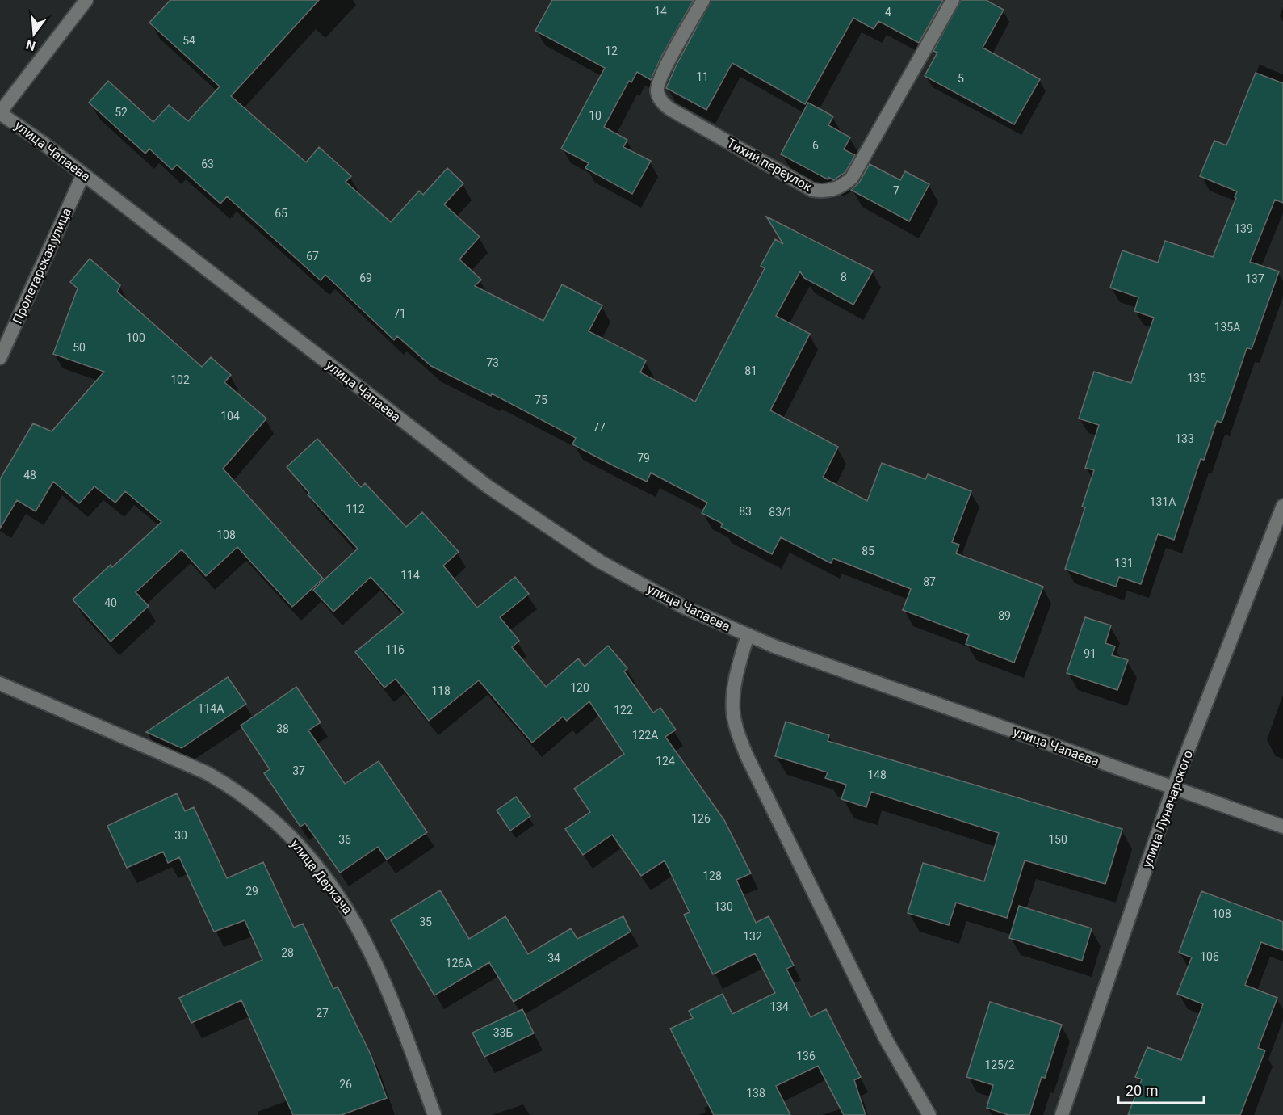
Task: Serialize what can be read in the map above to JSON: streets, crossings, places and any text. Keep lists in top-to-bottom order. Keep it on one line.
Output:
{"streets":{"street":["улица Чапаева","Тихий переулок","Пролетарская улица","улица Луначарского","улица Деркача"]},"crossings":[["улица Чапаева","Пролетарская улица"],["улица Чапаева","улица Луначарского"]],"house_numbers":["14","4","54","12","11","5","52","10","6","63","7","65","139","67","8","69","137","71","135А","100","50","73","81","135","102","75","104","77","133","79","48","131А","112","83","83/1","108","85","131","114","87","40","89","116","91","120","118","114А","122","38","122А","124","37","148","126","30","36","150","128","29","130","108","35","132","28","106","34","126А","134","27","33Б","136","125/2","26","138"],"scale_bar":"20 m","north":"bottom"}
